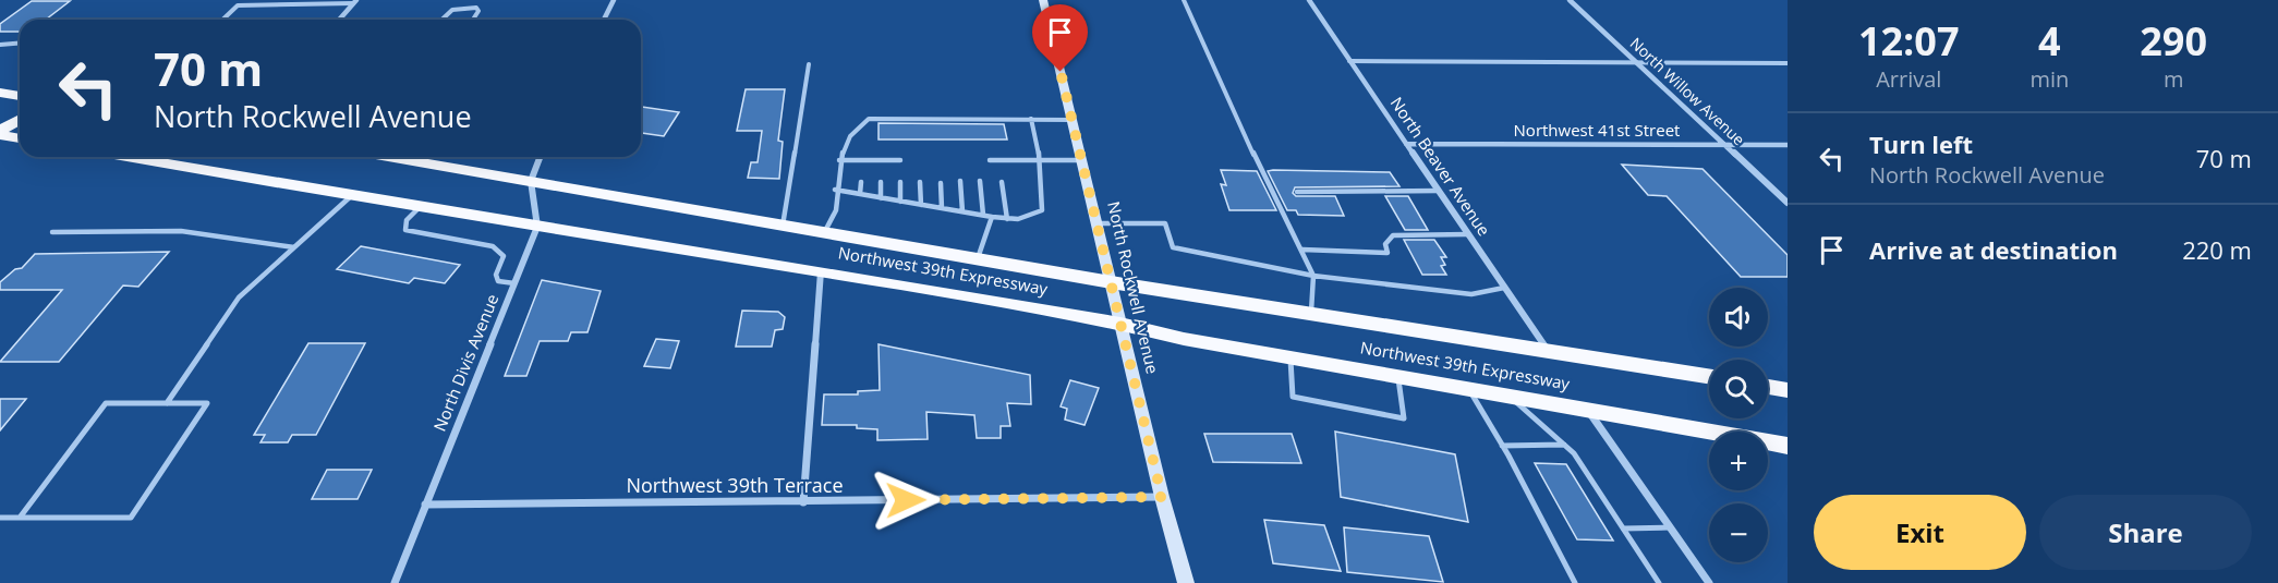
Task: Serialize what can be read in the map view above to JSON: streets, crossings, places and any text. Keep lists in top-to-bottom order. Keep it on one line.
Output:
{"streets":{"highway":["Northwest 39th Expressway"],"main road":["North Rockwell Avenue"],"street":["North Willow Avenue","Northwest 41st Street","North Beaver Avenue","North Divis Avenue","Northwest 39th Terrace"]},"crossings":[["North Willow Avenue","Northwest 41st Street"],["Northwest 41st Street","North Beaver Avenue"],["North Beaver Avenue","Northwest 39th Expressway"],["Northwest 39th Expressway","North Rockwell Avenue"],["Northwest 39th Expressway","North Divis Avenue"],["North Rockwell Avenue","Northwest 39th Terrace"],["North Divis Avenue","Northwest 39th Terrace"]],"page":{"eta":["12:07","Arrival","4","min","290","m"],"turn":["70 m","North Rockwell Avenue"],"list":[{"name":"Turn left","note":"North Rockwell Avenue","value":"70 m"},{"name":"Arrive at destination","value":"220 m"}],"map_buttons":["+","−"],"buttons":["Exit","Share"]}}
